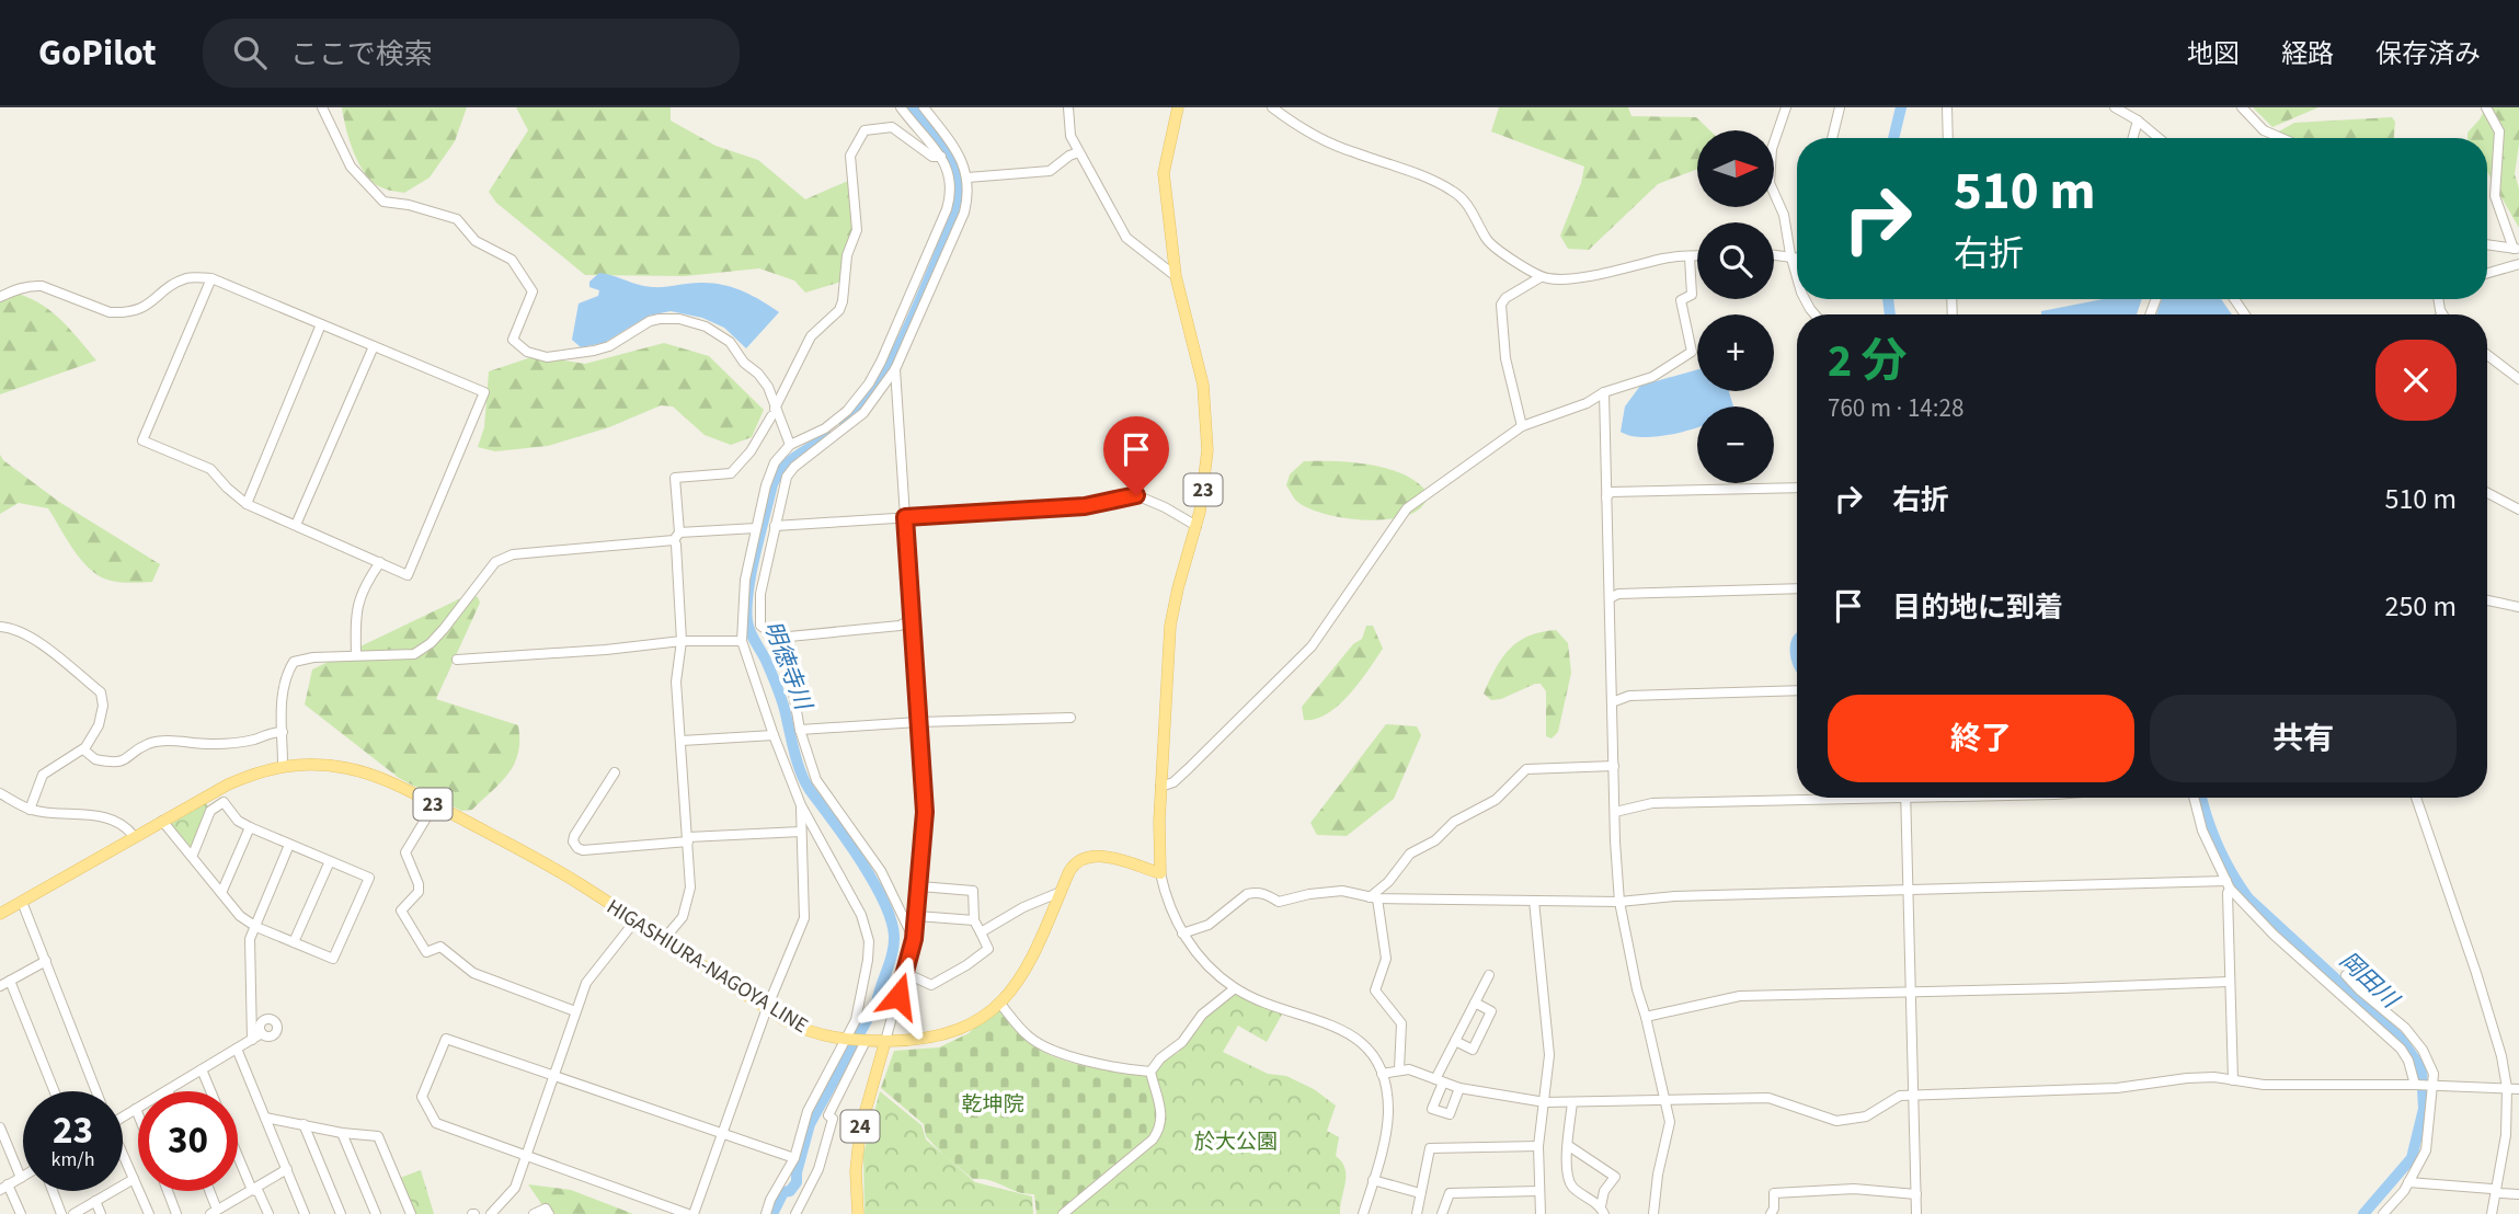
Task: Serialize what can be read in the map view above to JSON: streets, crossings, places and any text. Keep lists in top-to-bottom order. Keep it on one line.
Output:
{"streets":{"main road":["23","HIGASHIURA-NAGOYA LINE","24"]},"crossings":[["23","HIGASHIURA-NAGOYA LINE"],["HIGASHIURA-NAGOYA LINE","24"]],"water":["明徳寺川","岡田川"],"parks":["乾坤院","於大公園"],"north":"right","page":{"header":"GoPilot","search":"ここで検索","nav":["地図","経路","保存済み"],"map_buttons":["+","−"],"turn":["510 m","右折"],"heading":["2 分","760 m · 14:28"],"list":[{"name":"右折","value":"510 m"},{"name":"目的地に到着","value":"250 m"}],"buttons":["終了","共有"],"speed":"23 km/h","limit":"30"}}
